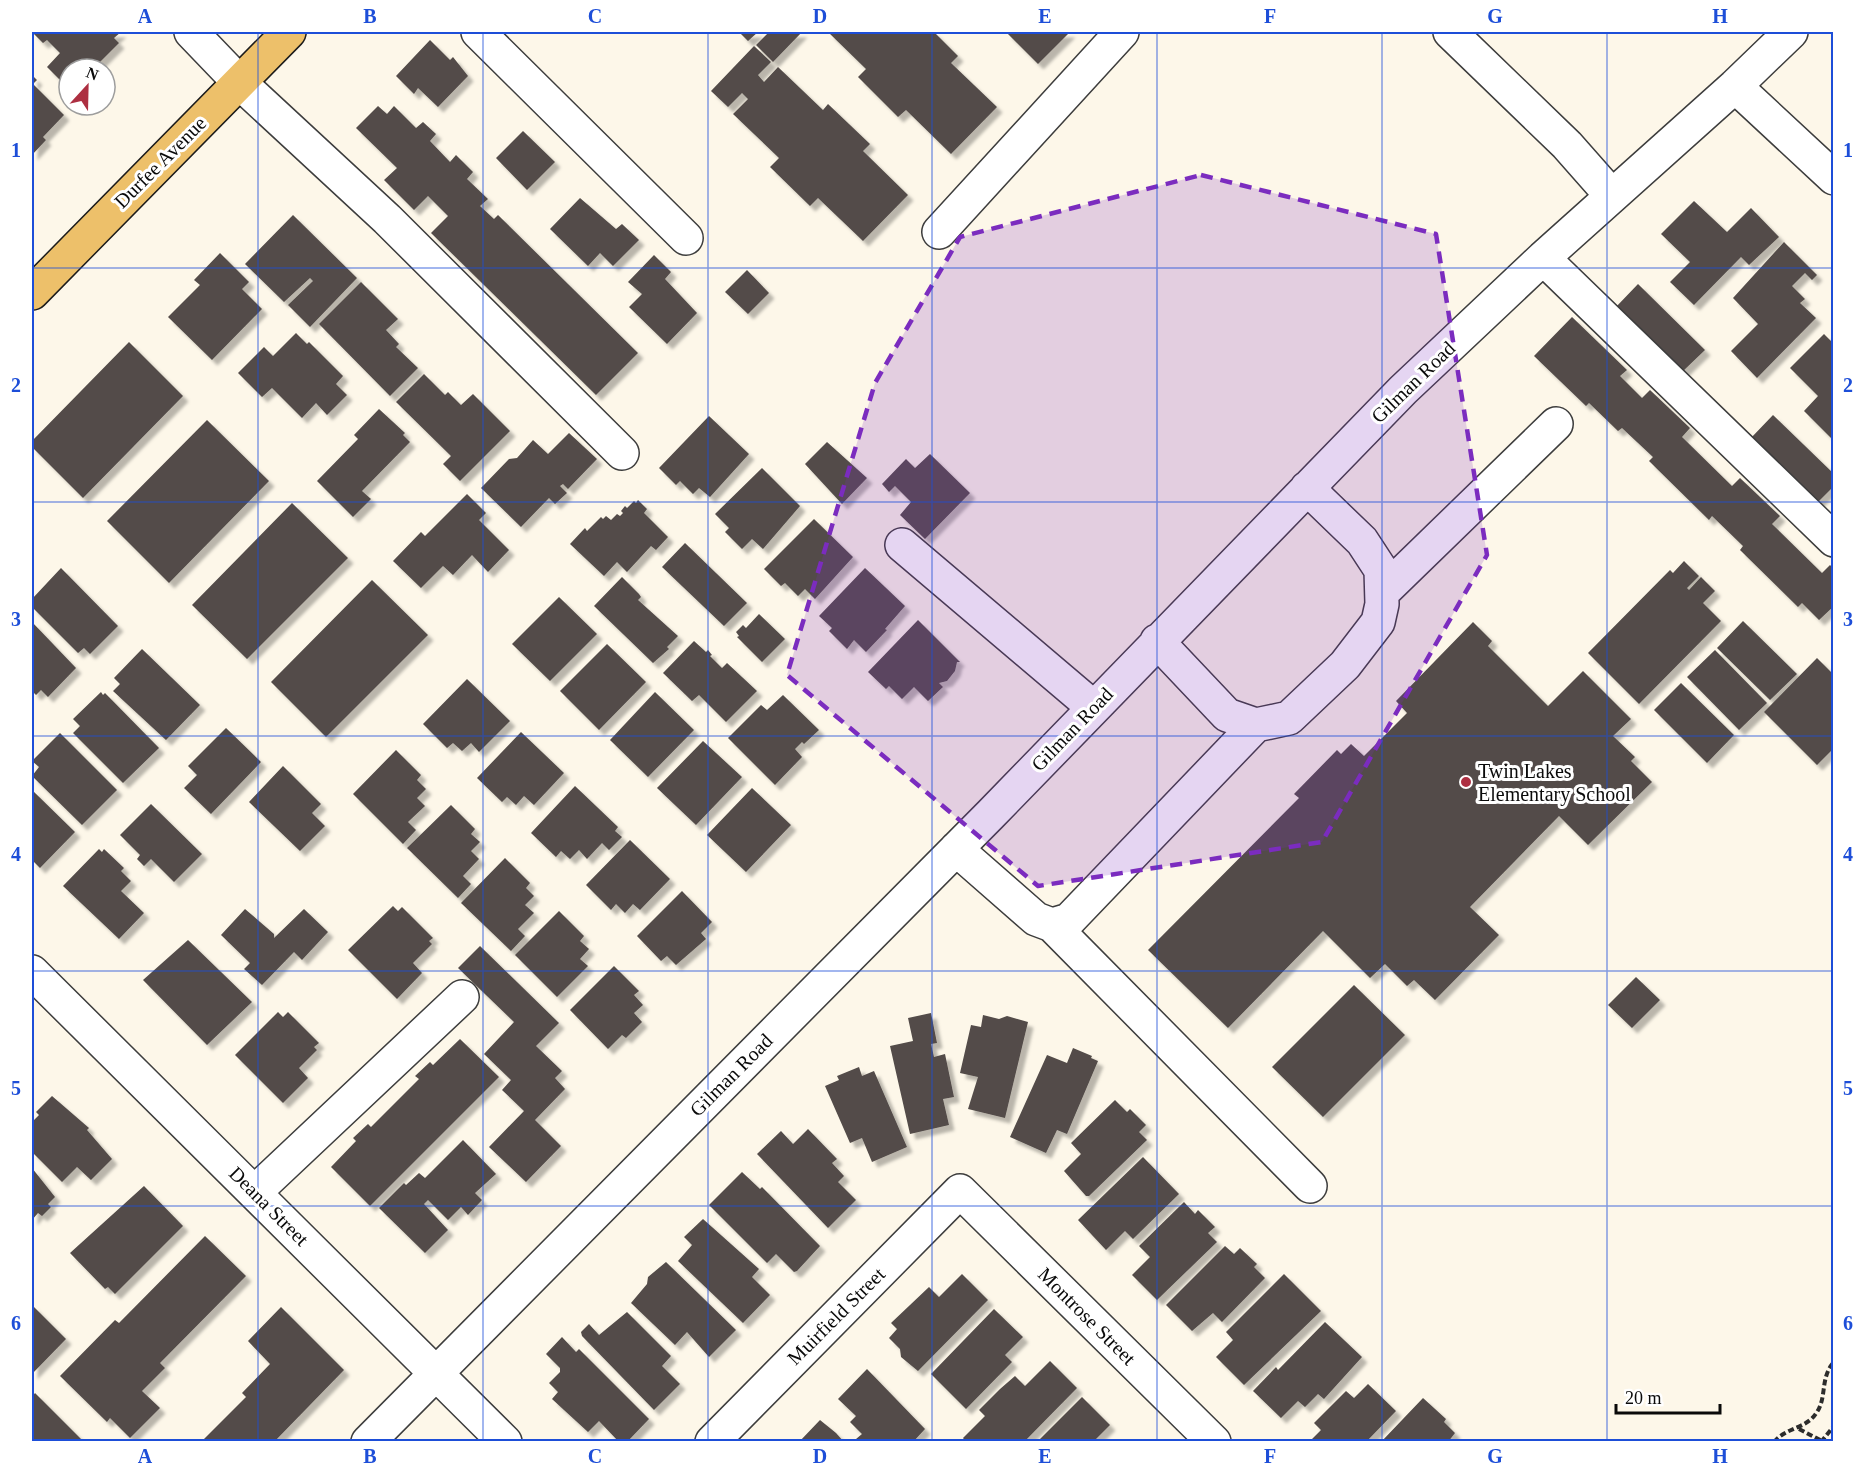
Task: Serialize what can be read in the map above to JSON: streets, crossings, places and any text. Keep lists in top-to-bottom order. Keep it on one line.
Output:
{"streets":{"main road":["Durfee Avenue"],"street":["Gilman Road","Deana Street","Muirfield Street","Montrose Street"]},"crossings":[["Gilman Road","Deana Street"],["Muirfield Street","Montrose Street"]],"places":["Twin Lakes Elementary School"],"scale_bar":"20 m","north":"top","grid":{"columns":["A","B","C","D","E","F","G","H"],"rows":["1","2","3","4","5","6"]}}
